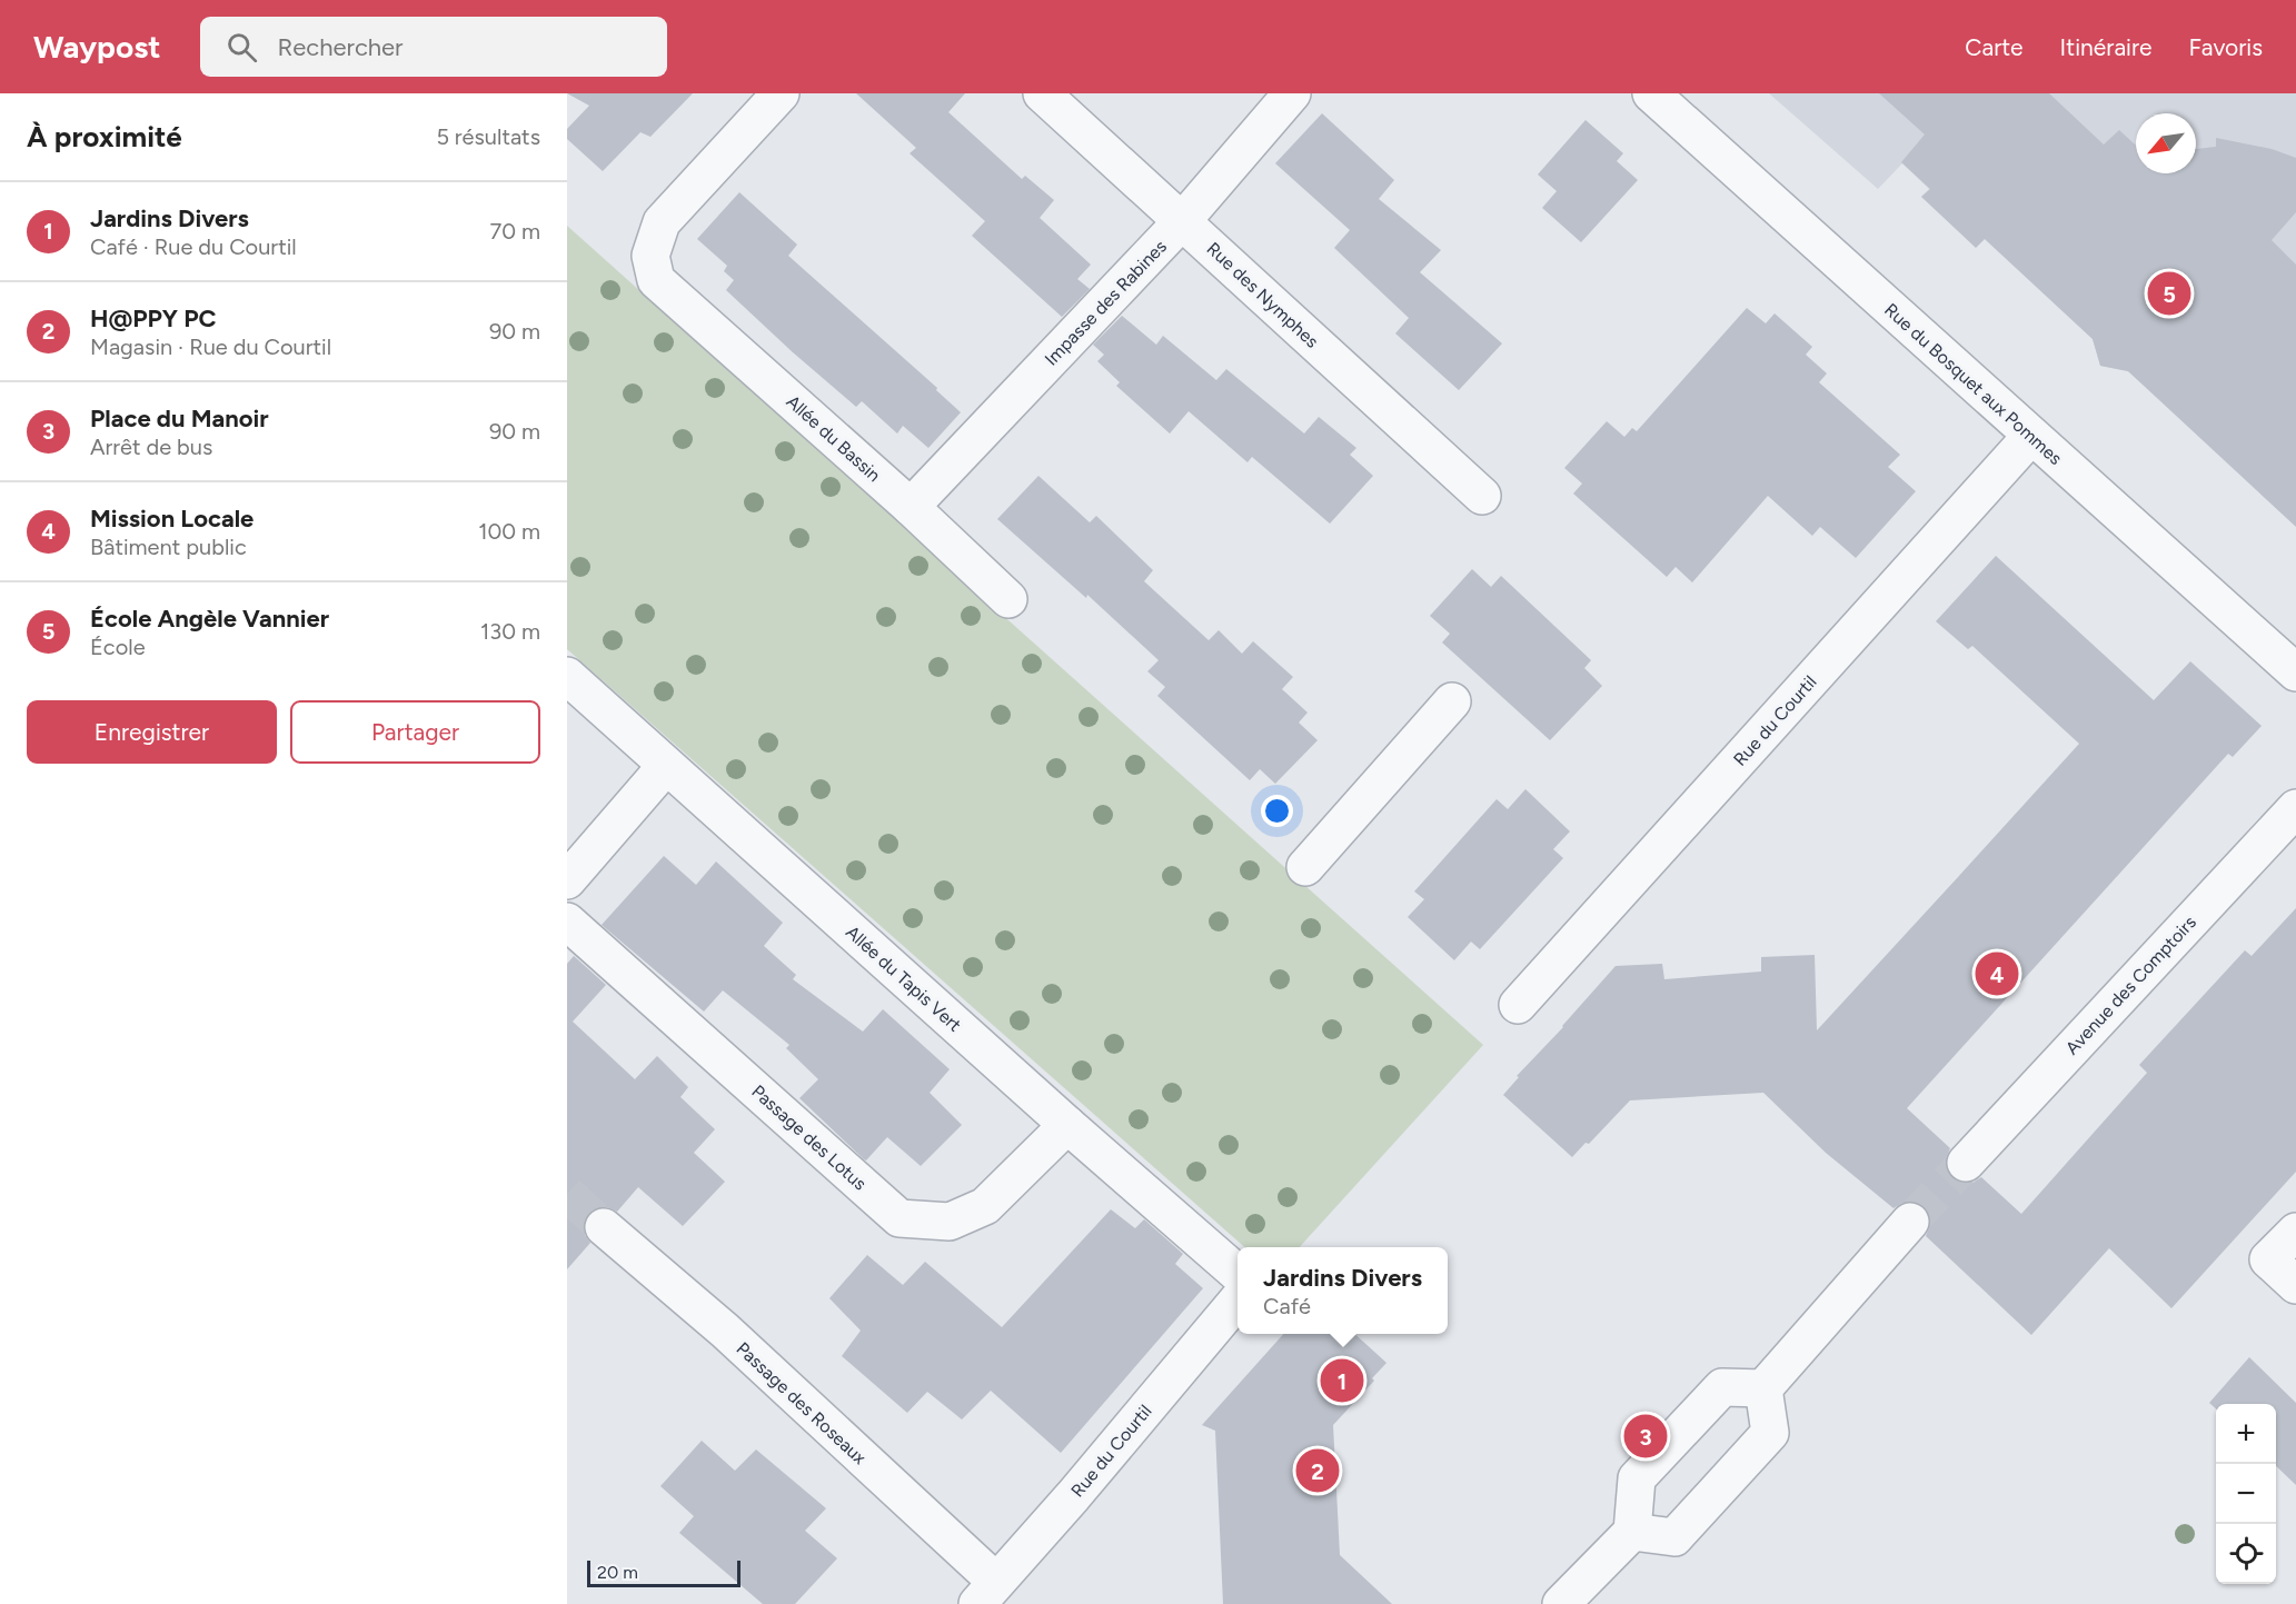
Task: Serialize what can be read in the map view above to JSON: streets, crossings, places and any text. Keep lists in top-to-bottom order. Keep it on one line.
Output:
{"streets":{"street":["Rue des Nymphes","Impasse des Rabines","Rue du Bosquet aux Pommes","Allée du Bassin","Rue du Courtil","Allée du Tapis Vert","Avenue des Comptoirs","Passage des Lotus","Passage des Roseaux"]},"crossings":[["Rue des Nymphes","Impasse des Rabines"],["Impasse des Rabines","Allée du Bassin"],["Rue du Bosquet aux Pommes","Rue du Courtil"],["Rue du Courtil","Passage des Roseaux"],["Allée du Tapis Vert","Passage des Lotus"]],"scale_bar":"20 m","north":"bottom left","page":{"header":"Waypost","search":"Rechercher","nav":["Carte","Itinéraire","Favoris"],"heading":["À proximité","5 résultats"],"list":[{"mark":"1","name":"Jardins Divers","note":"Café · Rue du Courtil","value":"70 m"},{"mark":"2","name":"H@PPY PC","note":"Magasin · Rue du Courtil","value":"90 m"},{"mark":"3","name":"Place du Manoir","note":"Arrêt de bus","value":"90 m"},{"mark":"4","name":"Mission Locale","note":"Bâtiment public","value":"100 m"},{"mark":"5","name":"École Angèle Vannier","note":"École","value":"130 m"}],"pins":["5","4","1","3","2"],"buttons":["Enregistrer","Partager"],"popup":["Jardins Divers","Café"],"map_buttons":["+","−"],"scale":"20 m"}}
